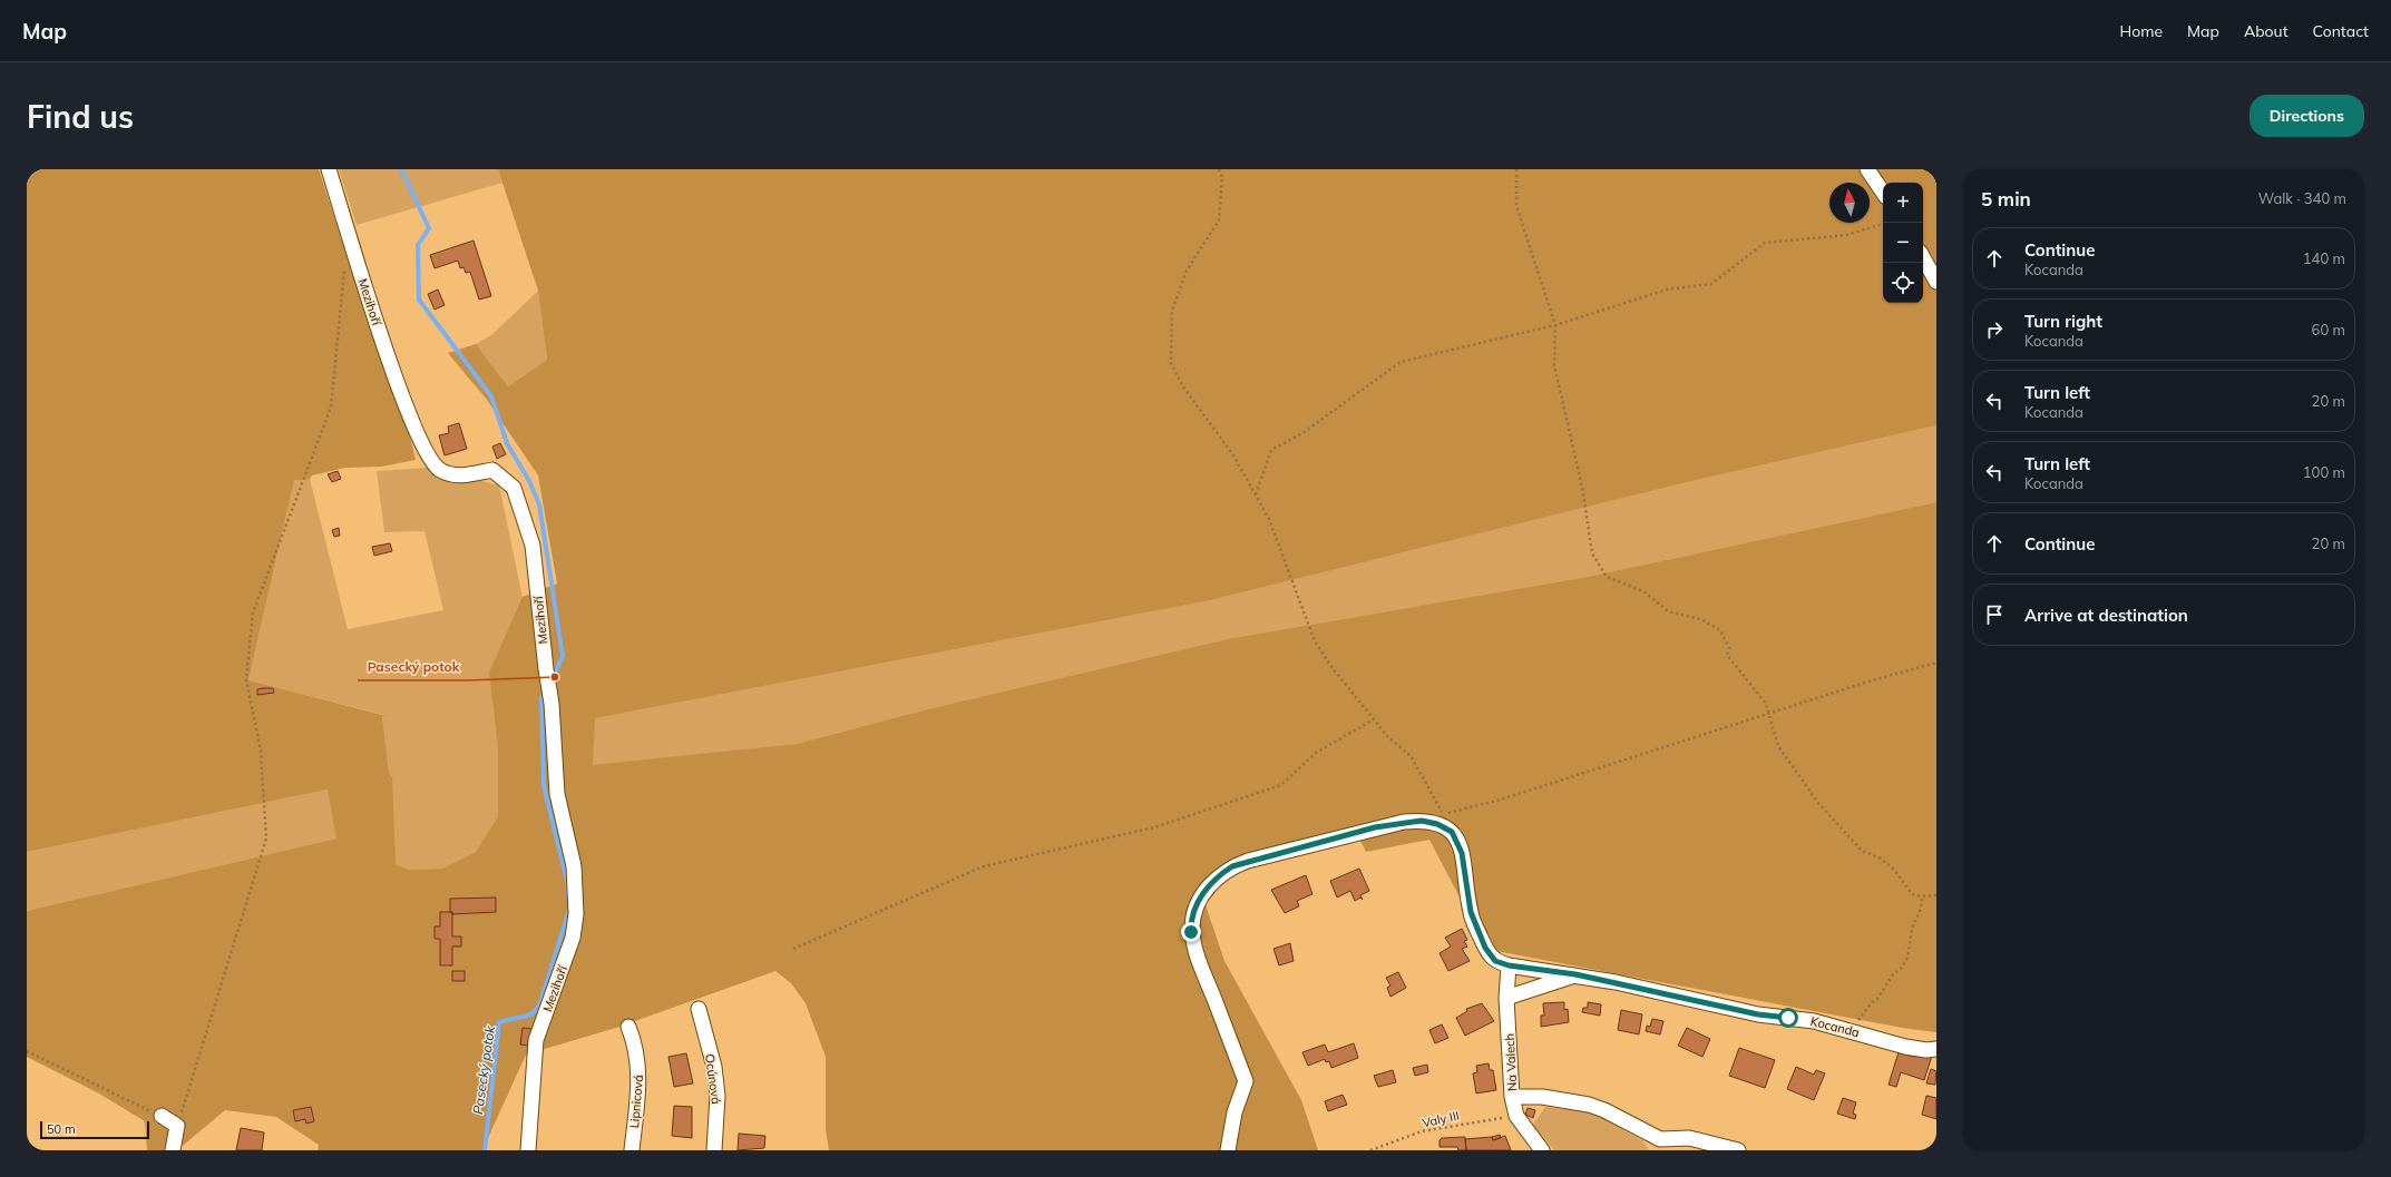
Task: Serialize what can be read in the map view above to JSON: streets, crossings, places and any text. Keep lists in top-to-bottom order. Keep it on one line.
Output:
{"streets":{"street":["Mezihoří","Kocanda","Na Valech","Ocúnová","Lipnicová"],"path":["Valy III"]},"crossings":[["Kocanda","Na Valech"],["Na Valech","Valy III"]],"water":["Pasecký potok"],"places":["Pasecký potok"],"scale_bar":"50 m","north":"top","page":{"header":"Map","nav":["Home","Map","About","Contact"],"buttons":"Directions","title":"Find us","heading":["5 min","Walk · 340 m"],"map_buttons":["+","−"],"list":[["Continue","Kocanda","140 m"],["Turn right","Kocanda","60 m"],["Turn left","Kocanda","20 m"],["Turn left","Kocanda","100 m"],["Continue","20 m"],"Arrive at destination"],"scale":"50 m"}}
